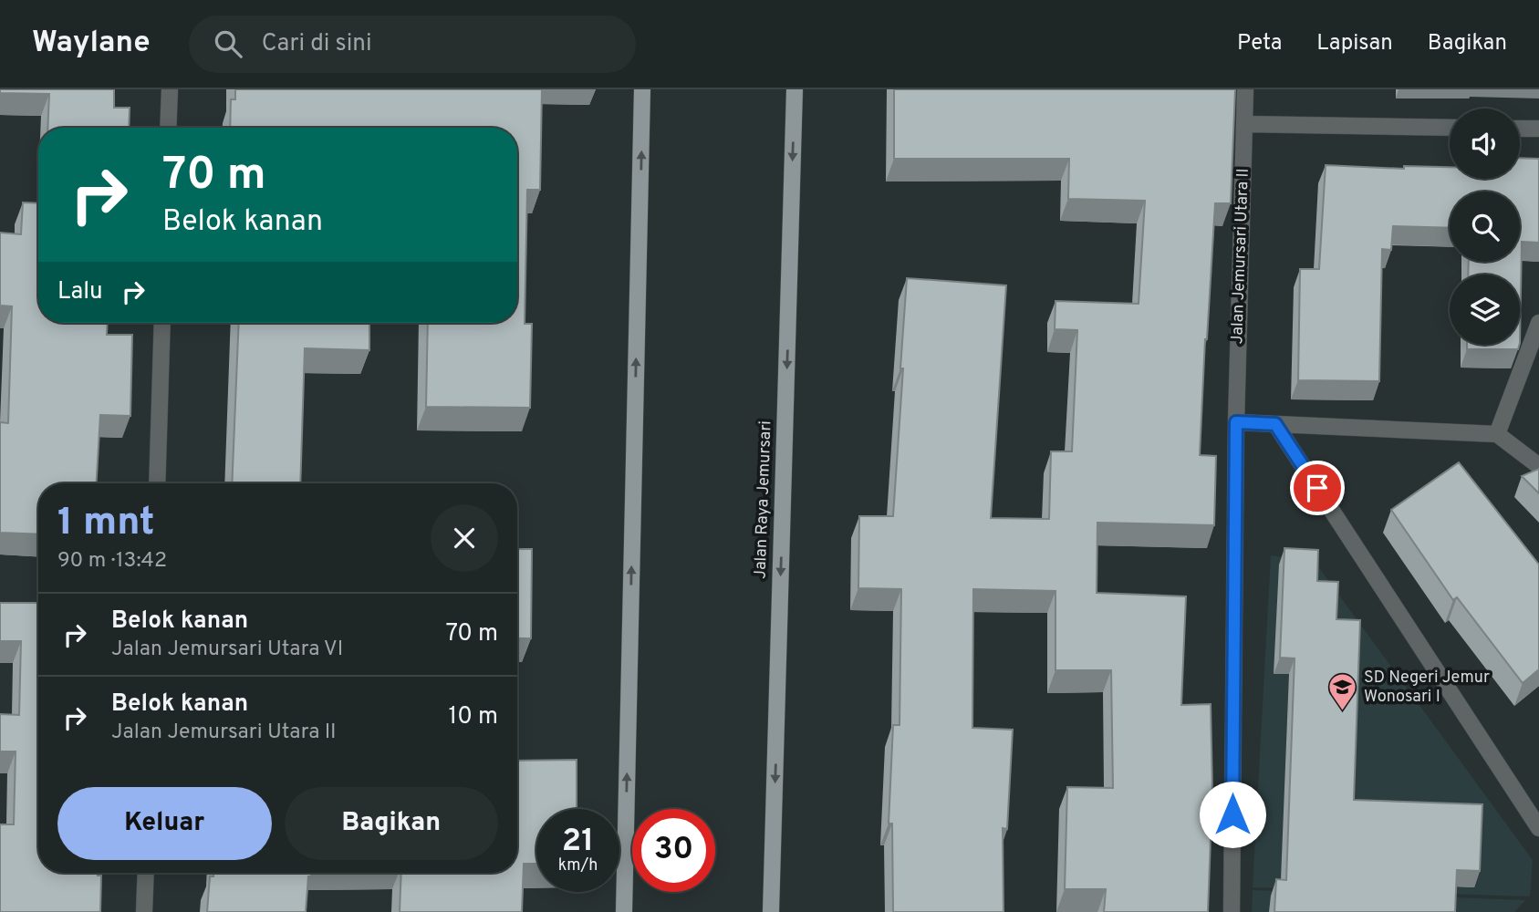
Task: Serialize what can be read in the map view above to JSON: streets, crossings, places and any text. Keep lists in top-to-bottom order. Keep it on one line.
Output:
{"streets":{"main road":["Jalan Raya Jemursari"],"street":["Jalan Jemursari Utara II"]},"one_way":["Jalan Raya Jemursari"],"places":{"school or university":["SD Negeri Jemur Wonosari I"]},"page":{"header":"Waylane","search":"Cari di sini","nav":["Peta","Lapisan","Bagikan"],"turn":["70 m","Belok kanan"],"then":"Lalu","heading":["1 mnt","90 m · 13:42"],"list":[{"name":"Belok kanan","note":"Jalan Jemursari Utara VI","value":"70 m"},{"name":"Belok kanan","note":"Jalan Jemursari Utara II","value":"10 m"}],"buttons":["Keluar","Bagikan"],"speed":"21 km/h","limit":"30"}}
